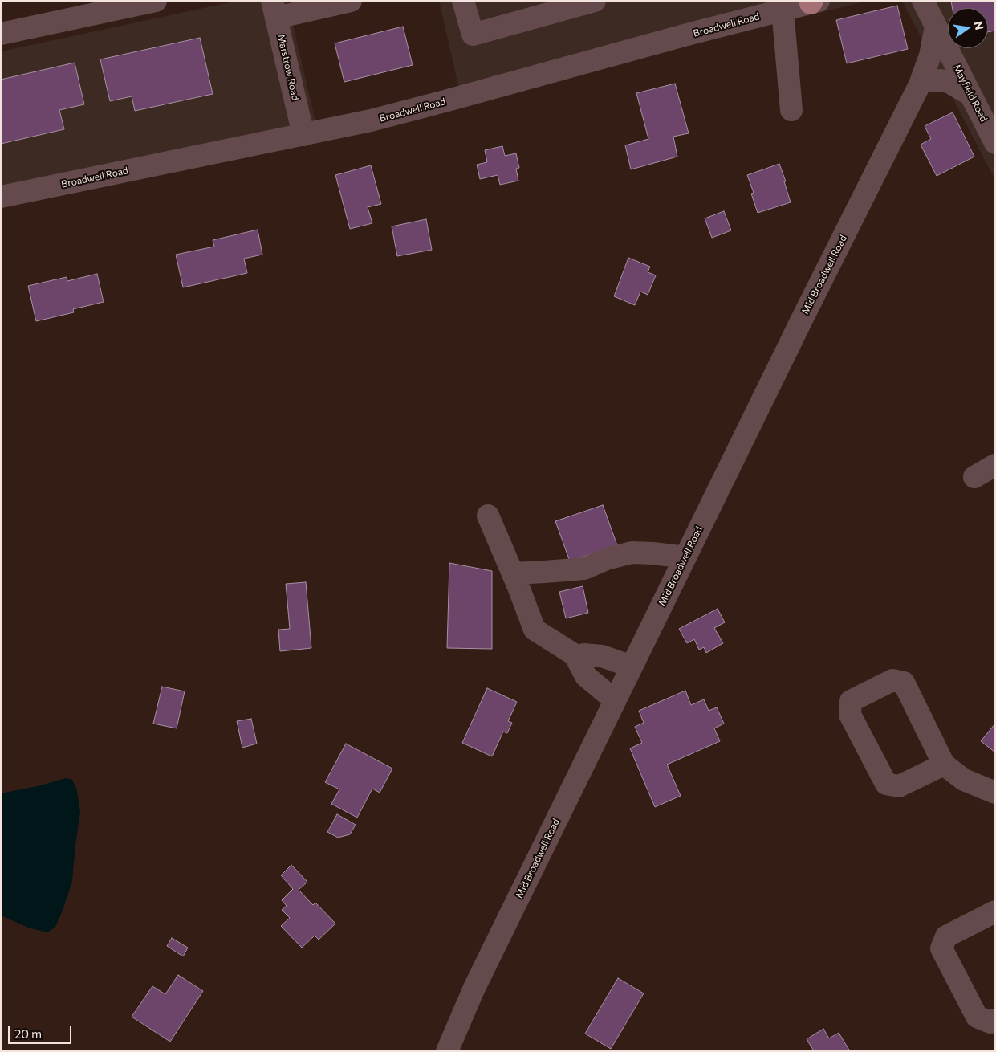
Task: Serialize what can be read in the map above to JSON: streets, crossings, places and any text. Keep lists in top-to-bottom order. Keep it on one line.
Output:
{"streets":{"street":["Broadwell Road","Marstrow Road","Mayfield Road","Mid Broadwell Road"]},"crossings":[["Broadwell Road","Marstrow Road"],["Mayfield Road","Mid Broadwell Road"]],"scale_bar":"20 m","north":"right"}
